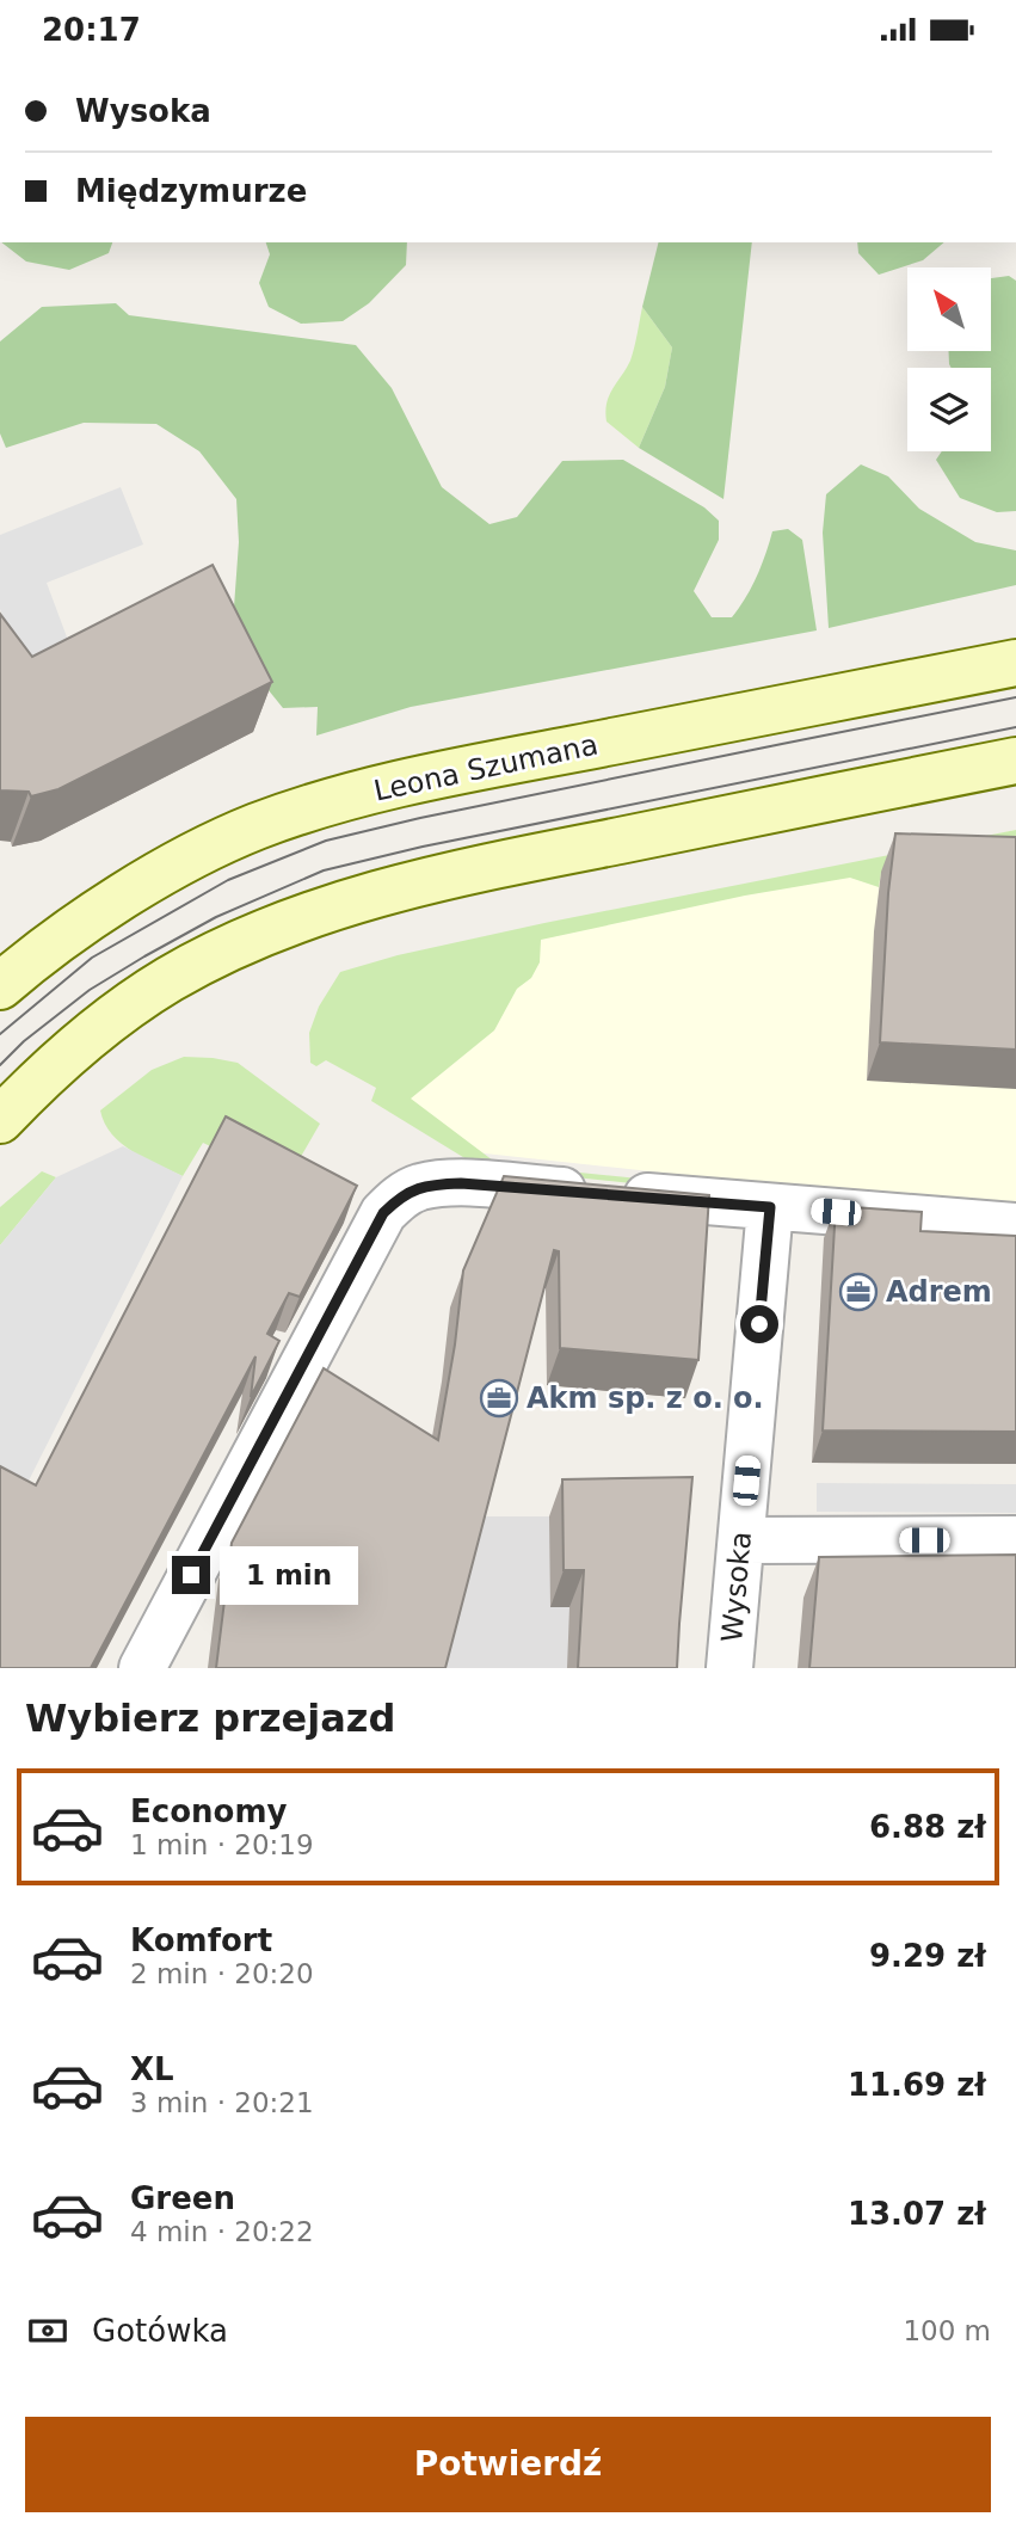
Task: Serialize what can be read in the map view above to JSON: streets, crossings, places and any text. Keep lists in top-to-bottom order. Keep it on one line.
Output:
{"streets":{"street":["Leona Szumana","Wysoka"]},"places":{"office":["Adrem","Akm sp. z o. o."]},"north":"top left","page":{"status":"20:17","banner":["Wysoka","Międzymurze"],"bubble":"1 min","heading":"Wybierz przejazd","list":[{"name":"Economy","note":"1 min · 20:19","value":"6.88 zł"},{"name":"Komfort","note":"2 min · 20:20","value":"9.29 zł"},{"name":"XL","note":"3 min · 20:21","value":"11.69 zł"},{"name":"Green","note":"4 min · 20:22","value":"13.07 zł"}],"pay":["Gotówka","100 m"],"buttons":"Potwierdź"}}
